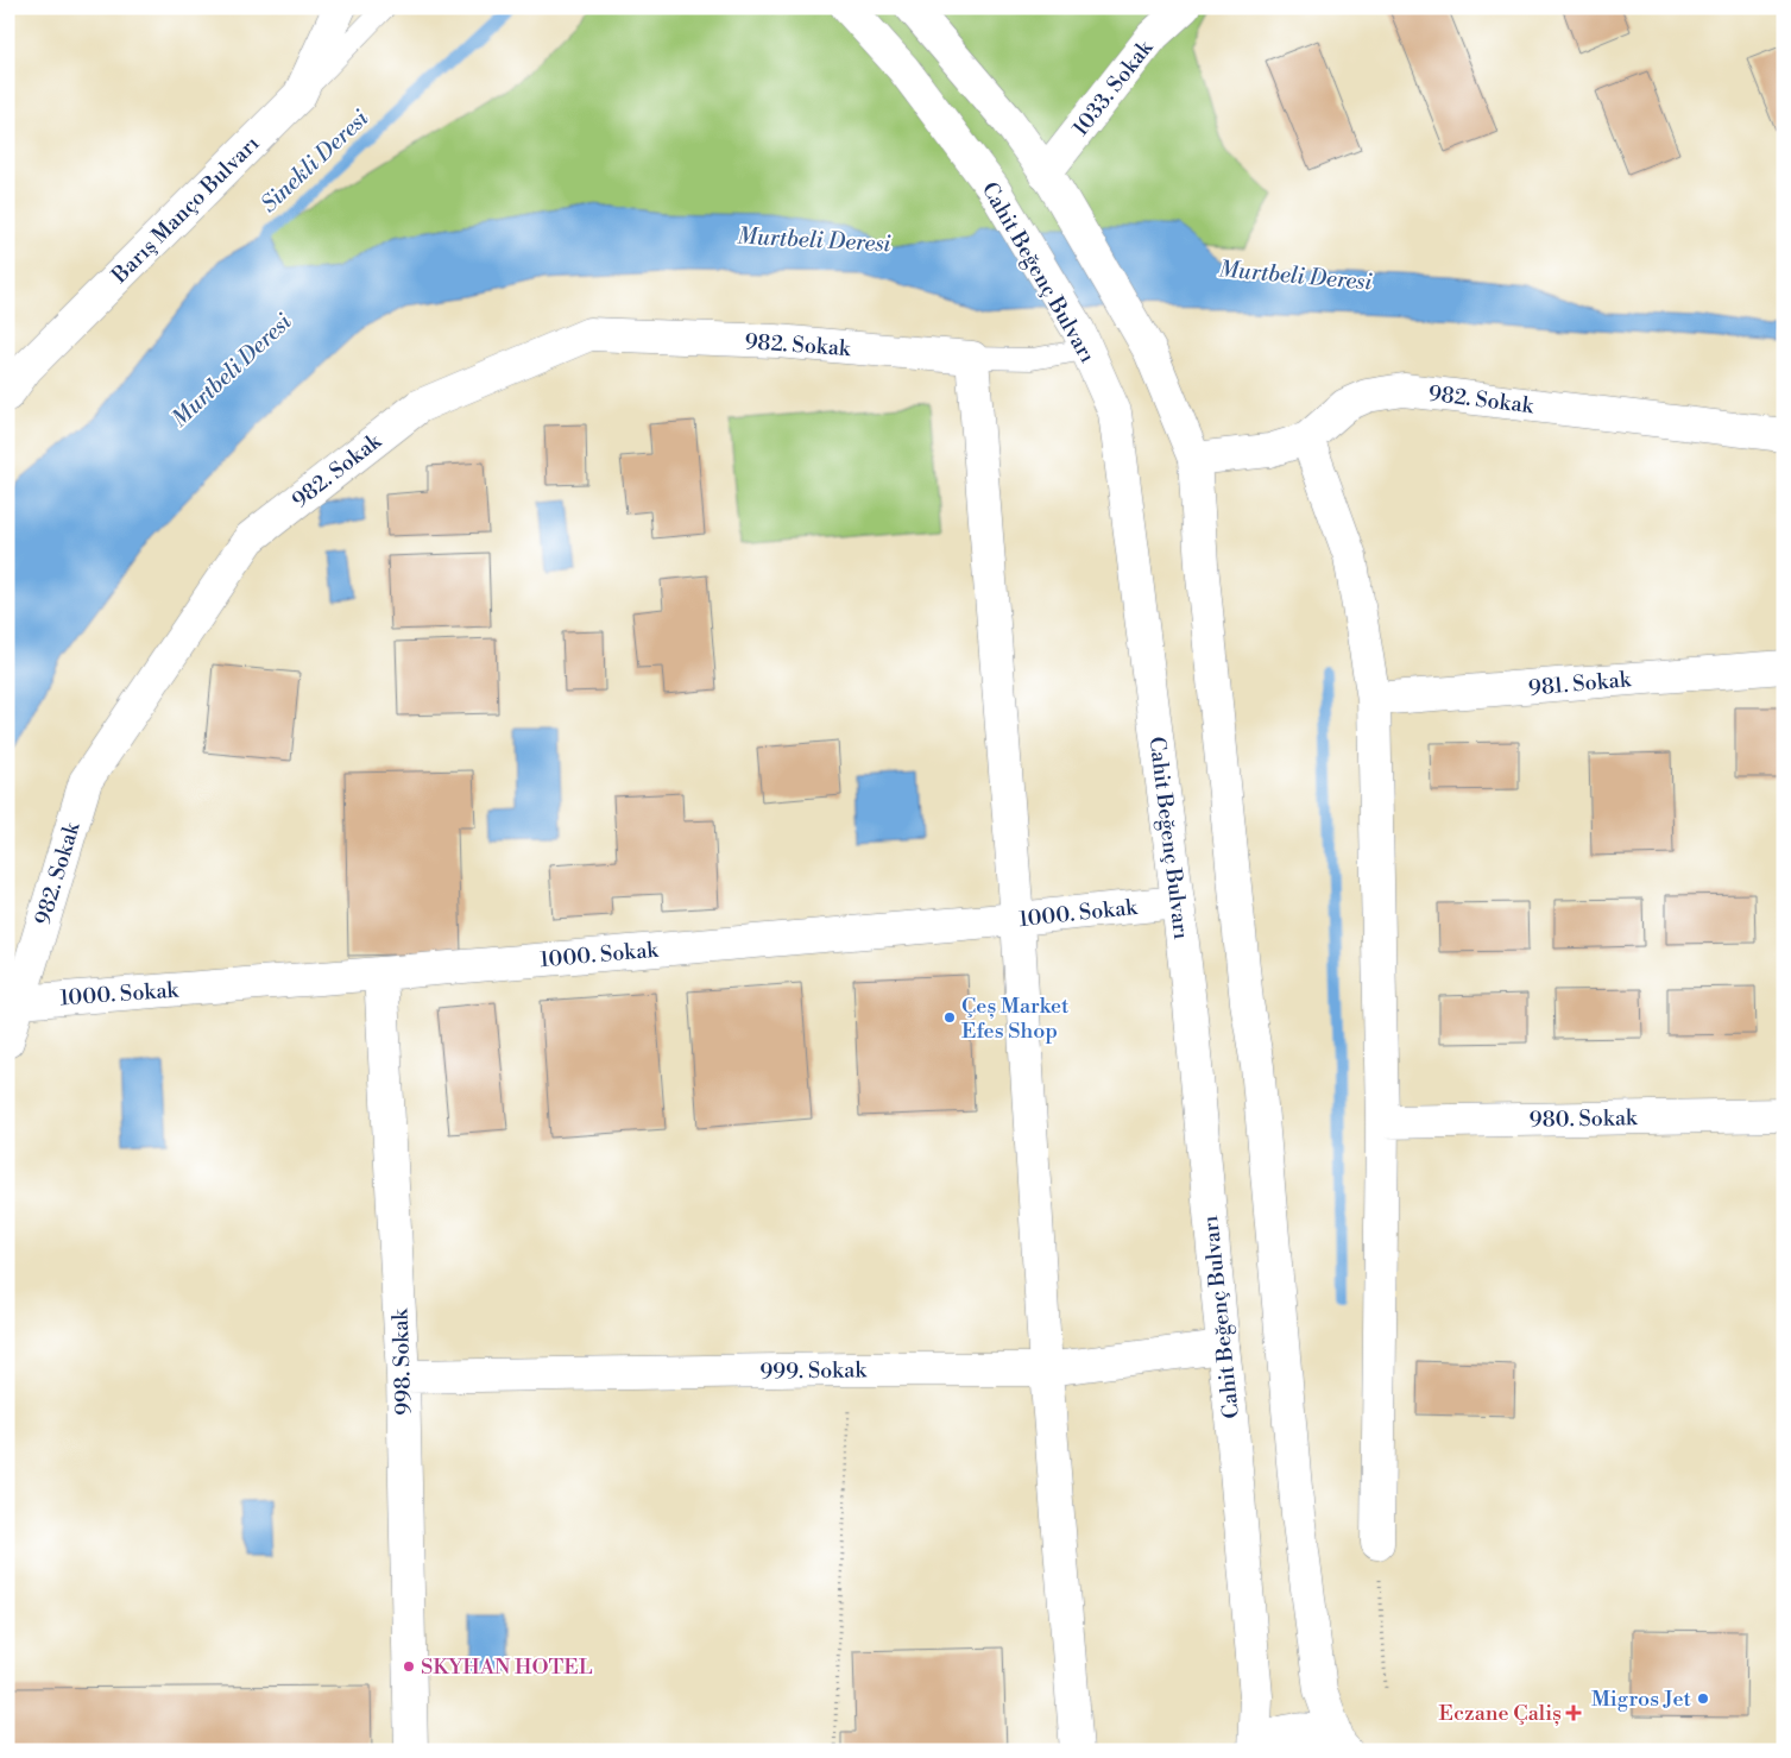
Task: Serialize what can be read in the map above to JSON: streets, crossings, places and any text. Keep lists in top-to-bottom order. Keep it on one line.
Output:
{"streets":{"street":["1033. Sokak","Barış Manço Bulvarı","Cahit Beğenç Bulvarı","982. Sokak","981. Sokak","1000. Sokak","980. Sokak","998. Sokak","999. Sokak"]},"crossings":[["Cahit Beğenç Bulvarı","1000. Sokak"],["Cahit Beğenç Bulvarı","999. Sokak"],["982. Sokak","1000. Sokak"],["1000. Sokak","998. Sokak"],["998. Sokak","999. Sokak"]],"water":["Sinekli Deresi","Murtbeli Deresi"],"places":{"other":["Çeș Market Efes Shop","SKYHAN HOTEL","Migros Jet"],"health":["Eczane Çaliș"]}}
